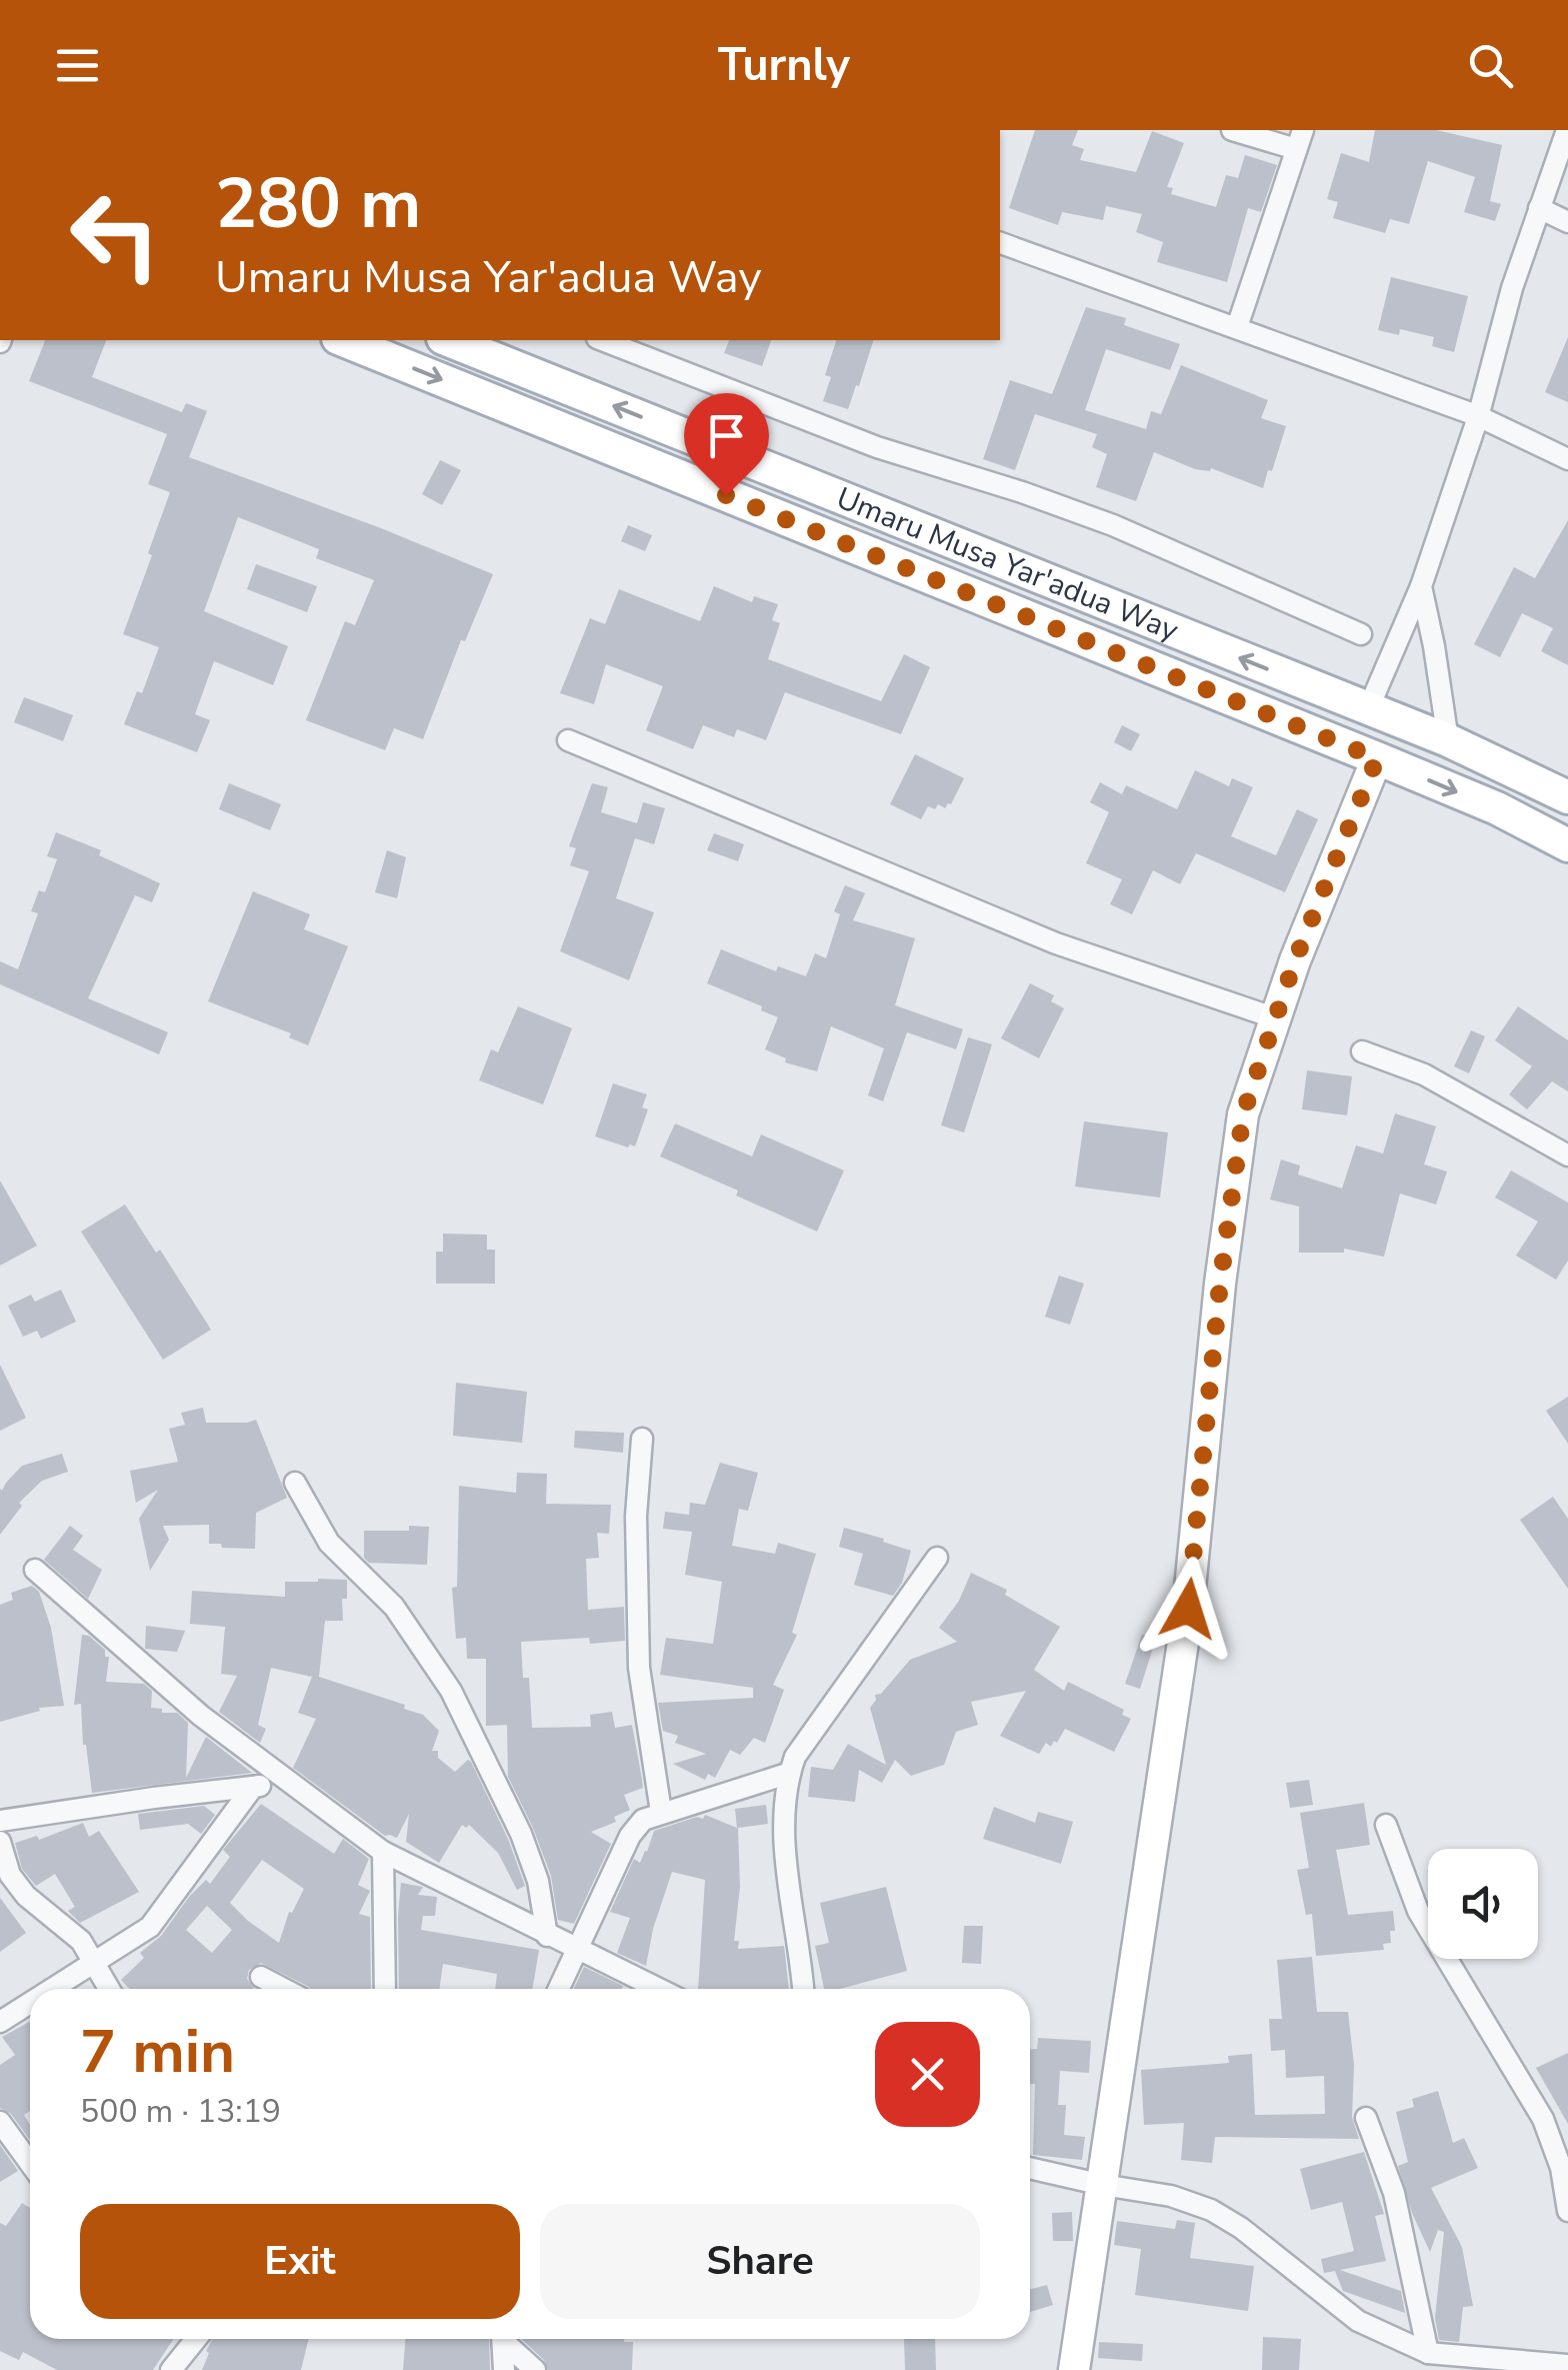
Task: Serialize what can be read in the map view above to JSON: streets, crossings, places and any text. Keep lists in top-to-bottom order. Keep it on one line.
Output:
{"streets":{"main road":["Umaru Musa Yar'adua Way"]},"page":{"header":"Turnly","turn":["280 m","Umaru Musa Yar'adua Way"],"heading":["7 min","500 m · 13:19"],"buttons":["Exit","Share"]}}
